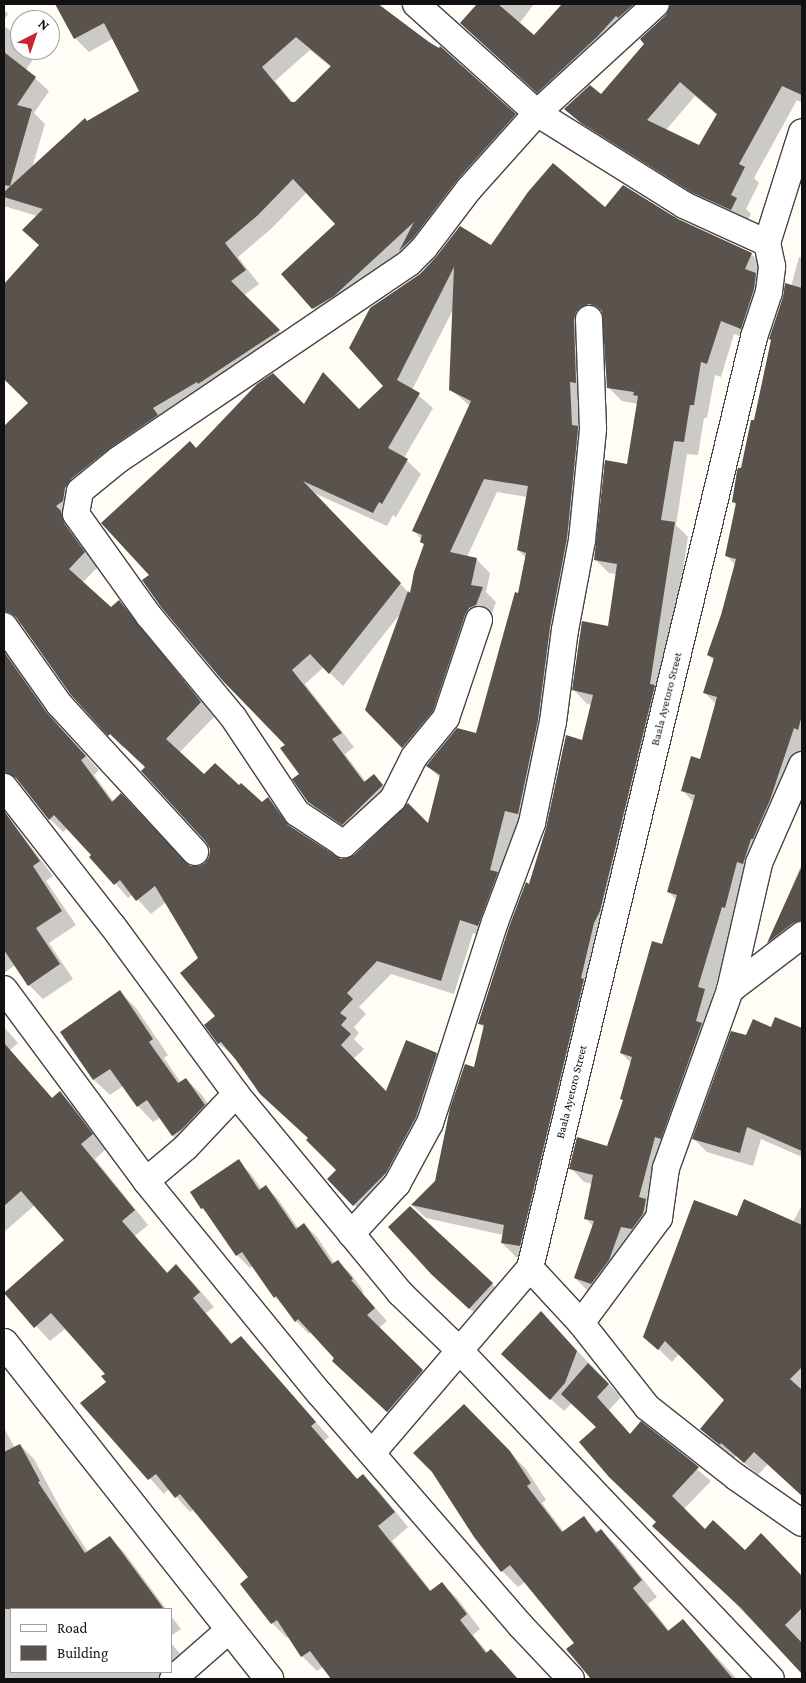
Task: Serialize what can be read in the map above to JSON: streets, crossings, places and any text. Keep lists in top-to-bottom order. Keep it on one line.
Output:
{"streets":{"street":["Baala Ayetoro Street"]},"legend":["Road","Building"],"north":"top right"}
